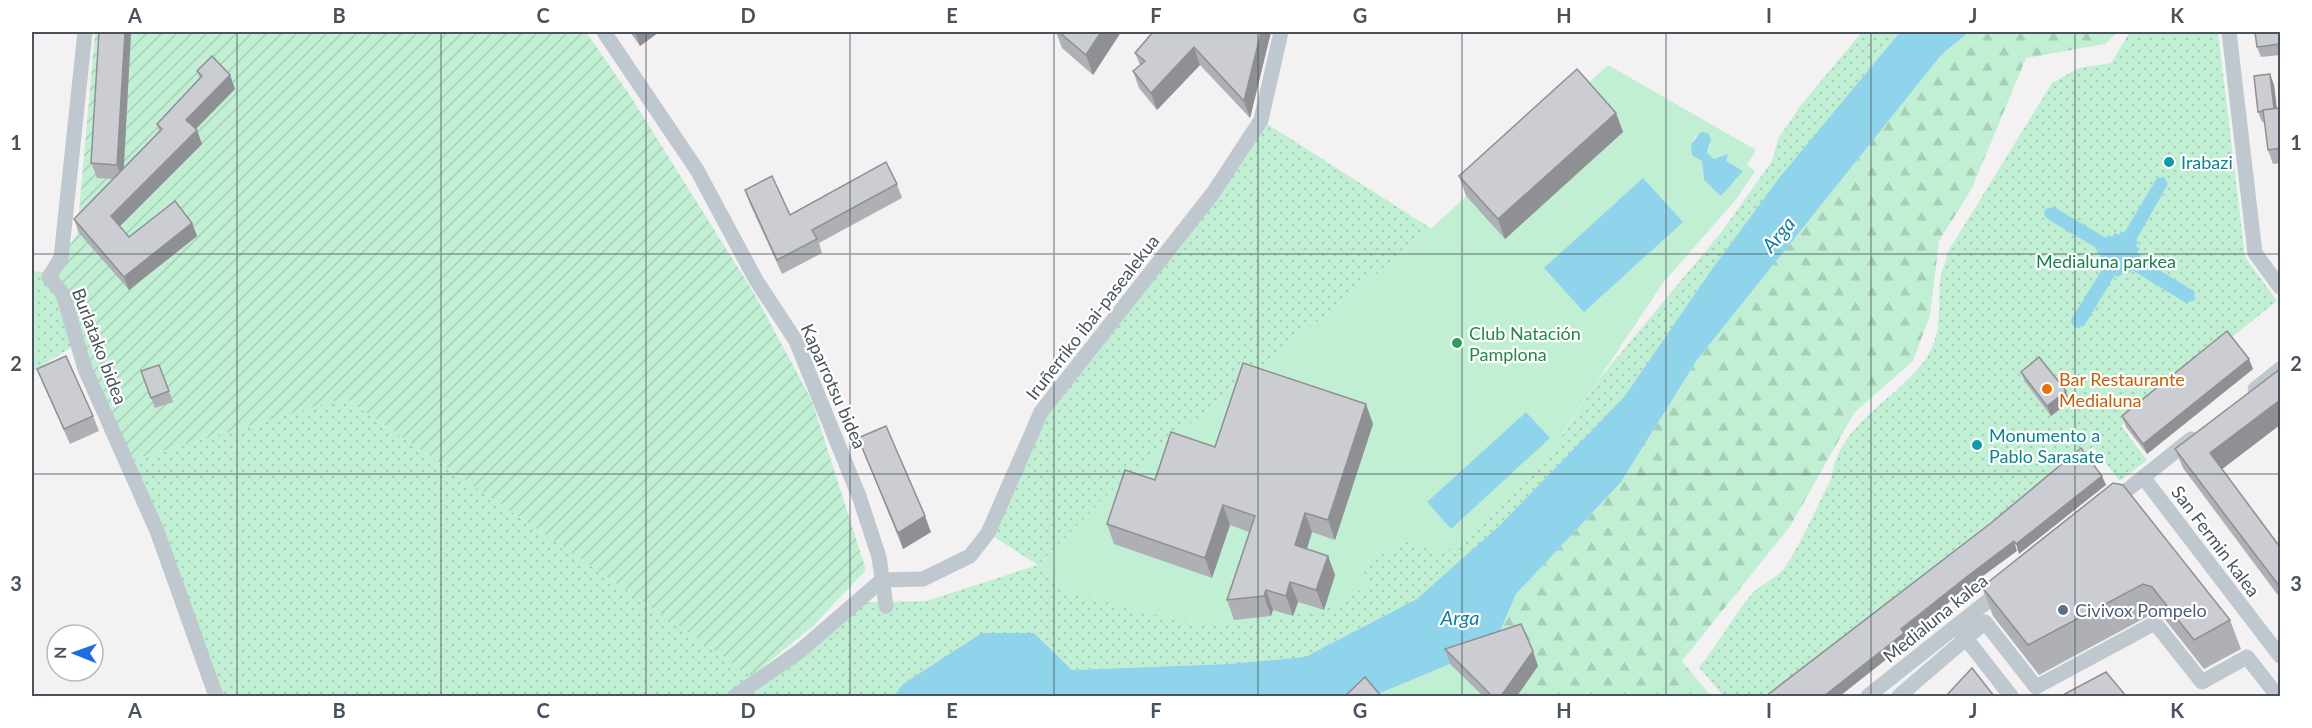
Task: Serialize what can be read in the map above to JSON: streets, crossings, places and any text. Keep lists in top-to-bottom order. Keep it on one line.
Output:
{"streets":{"street":["Iruñerriko ibai-pasealekua","Burlatako bidea","Kaparrotsu bidea","San Fermin kalea","Medialuna kalea"]},"crossings":[["Iruñerriko ibai-pasealekua","Kaparrotsu bidea"]],"water":["Arga"],"parks":["Medialuna parkea"],"places":["Irabazi","Club Natación Pamplona","Bar Restaurante Medialuna","Monumento a Pablo Sarasate","Civivox Pompelo"],"north":"left","grid":{"columns":["A","B","C","D","E","F","G","H","I","J","K"],"rows":["1","2","3"]}}
